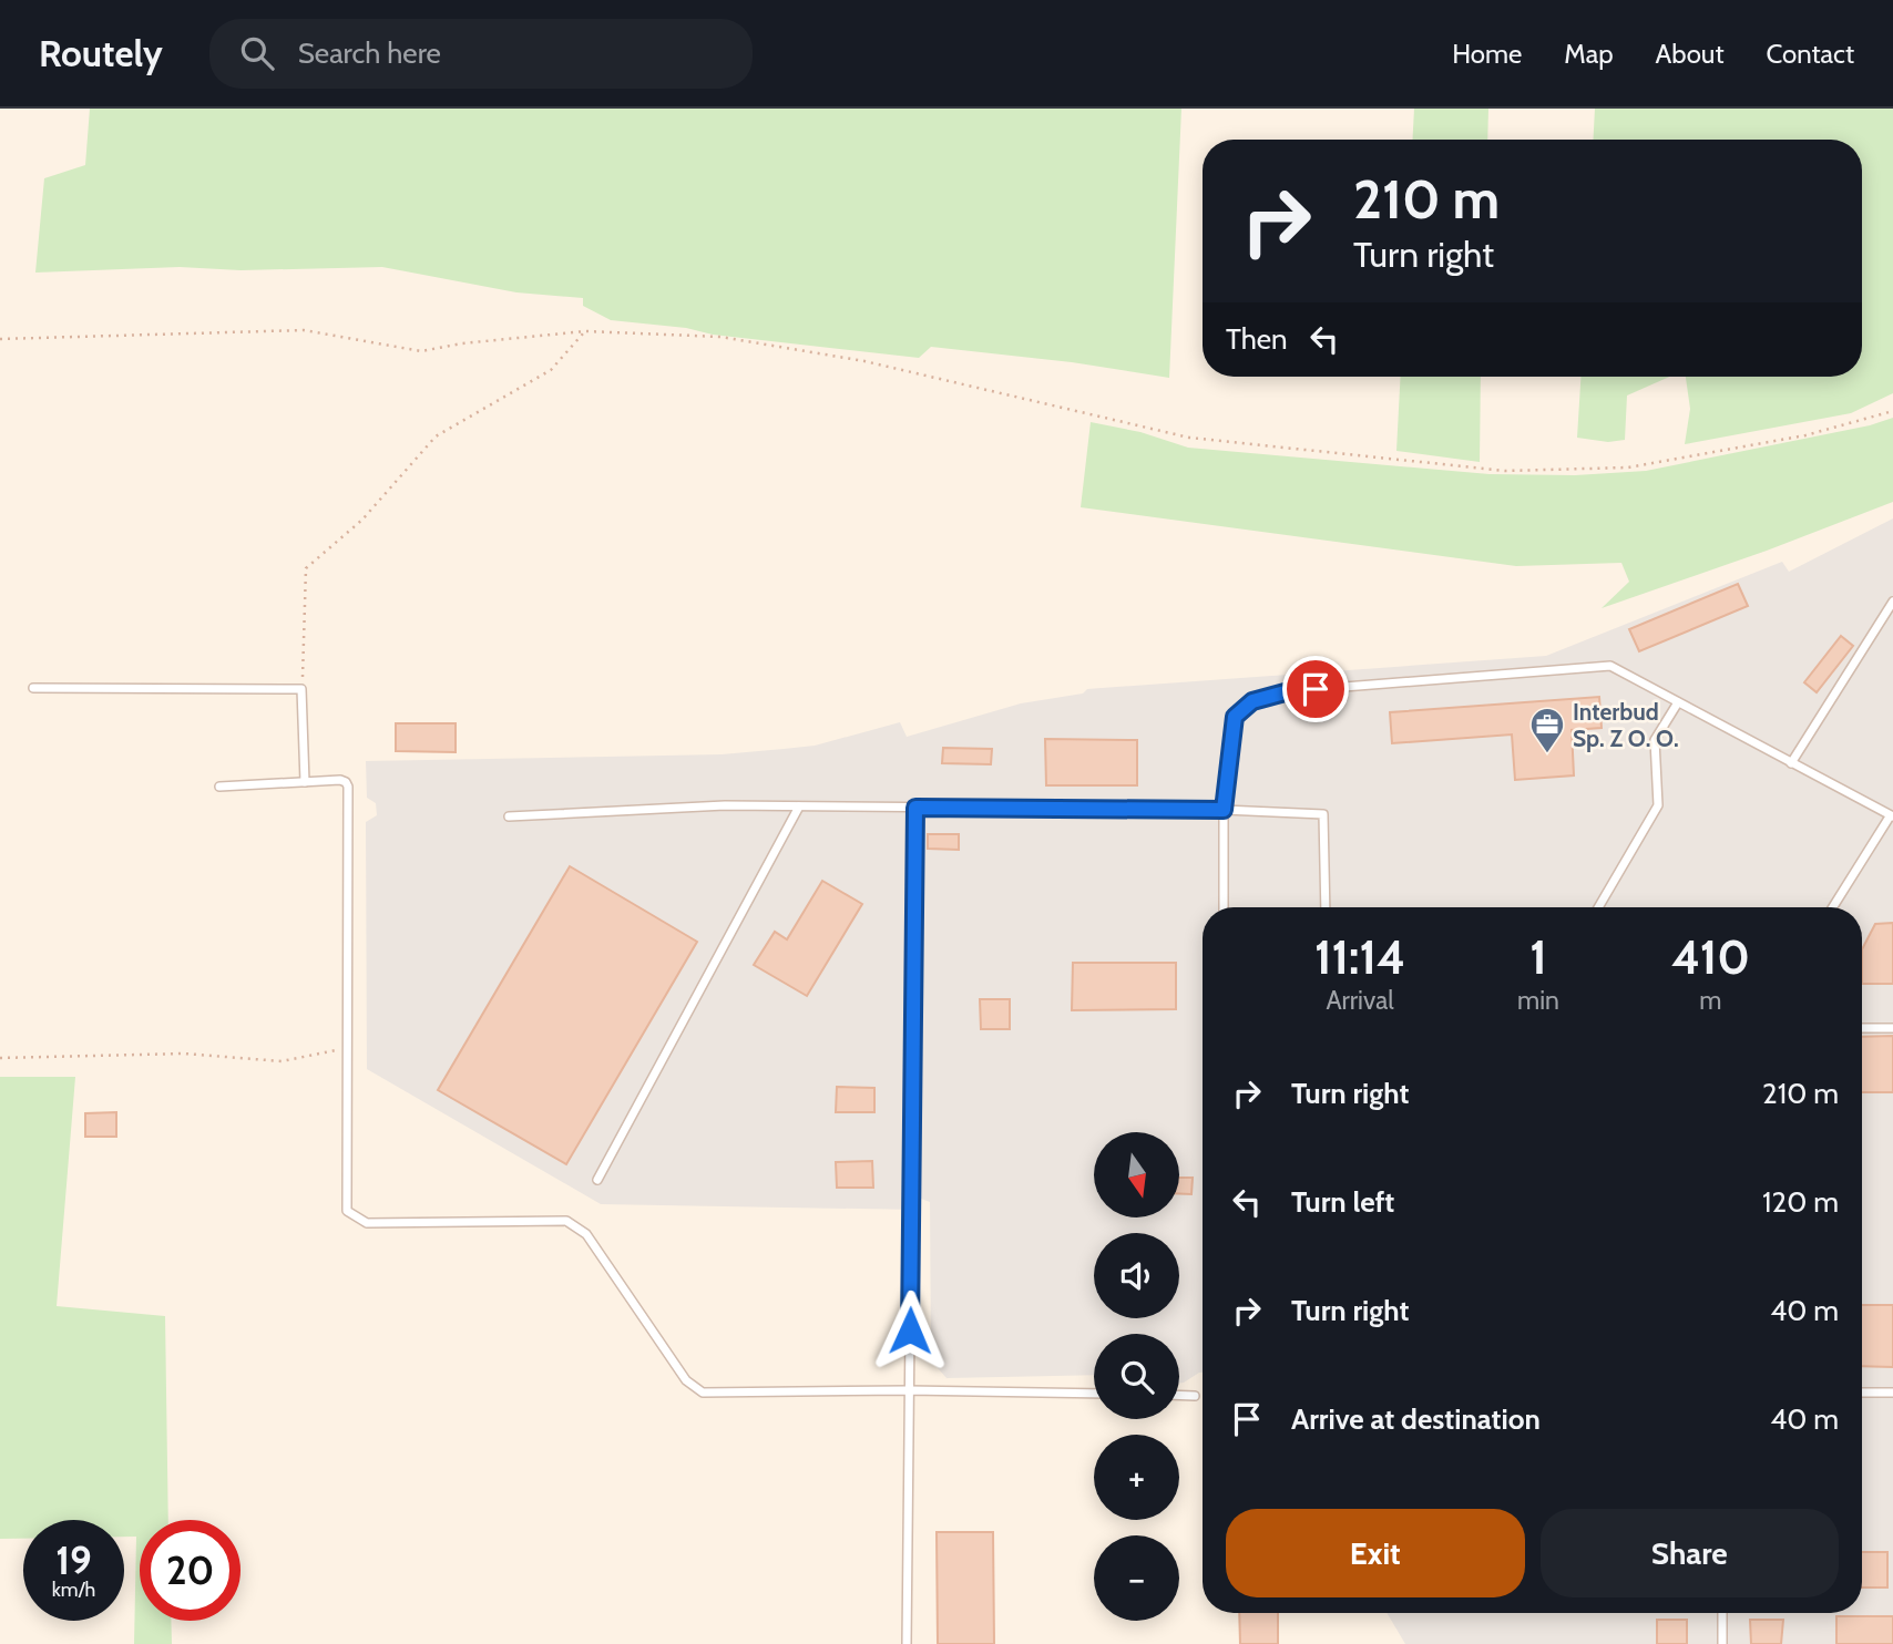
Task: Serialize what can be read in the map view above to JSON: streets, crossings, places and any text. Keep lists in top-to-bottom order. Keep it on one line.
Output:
{"places":{"office":["Interbud Sp. Z O. O."]},"north":"bottom","page":{"header":"Routely","search":"Search here","nav":["Home","Map","About","Contact"],"turn":["210 m","Turn right"],"then":"Then","eta":["11:14","Arrival","1","min","410","m"],"list":[{"name":"Turn right","value":"210 m"},{"name":"Turn left","value":"120 m"},{"name":"Turn right","value":"40 m"},{"name":"Arrive at destination","value":"40 m"}],"map_buttons":["+","−"],"buttons":["Exit","Share"],"speed":"19 km/h","limit":"20"}}
